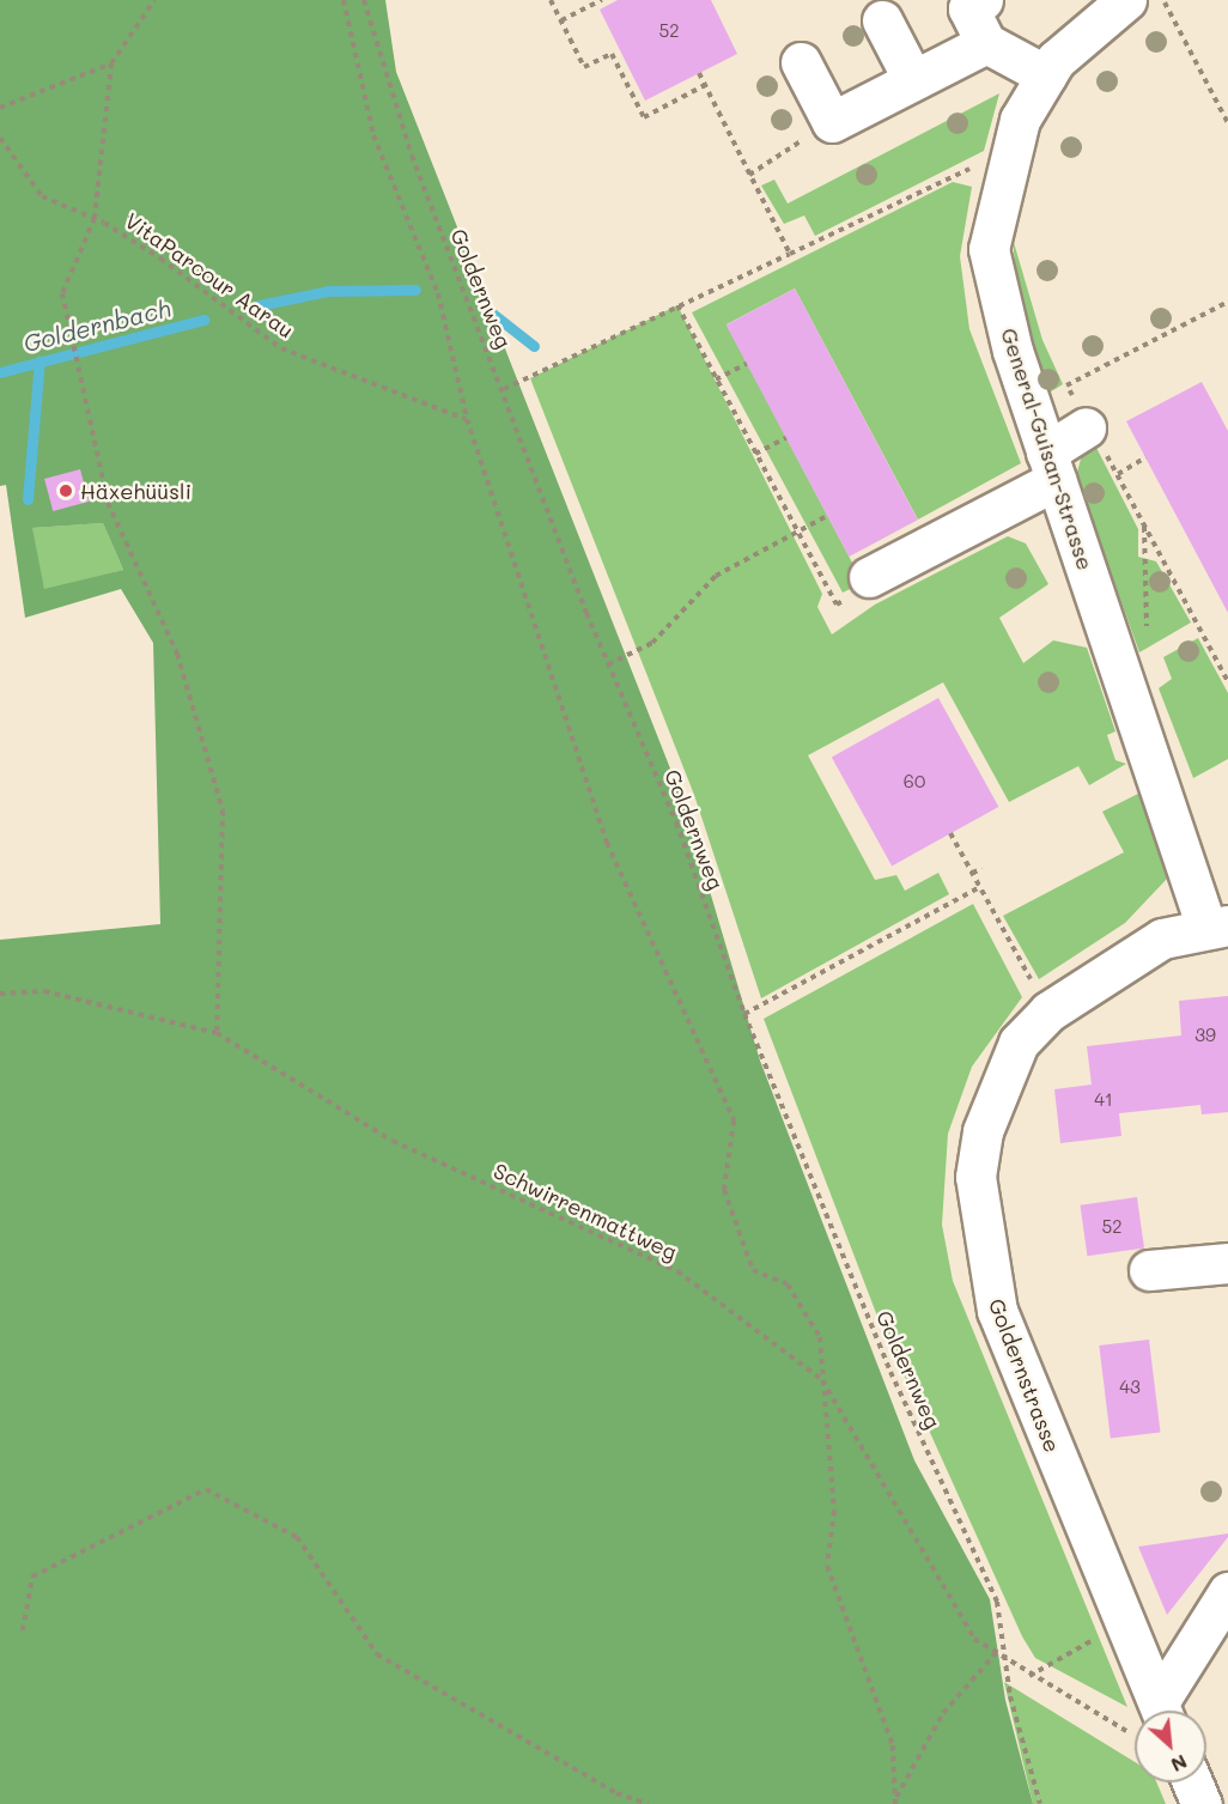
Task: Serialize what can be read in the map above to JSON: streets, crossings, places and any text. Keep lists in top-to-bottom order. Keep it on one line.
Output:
{"streets":{"street":["General-Guisan-Strasse","Goldernstrasse"],"path":["VitaParcour Aarau","Goldernweg","Schwirrenmattweg"]},"crossings":[["Goldernweg","Schwirrenmattweg"],["General-Guisan-Strasse","Goldernstrasse"]],"water":["Goldernbach"],"places":["Häxehüüsli"],"house_numbers":["52","60","39","41","52","43"],"north":"bottom right"}
